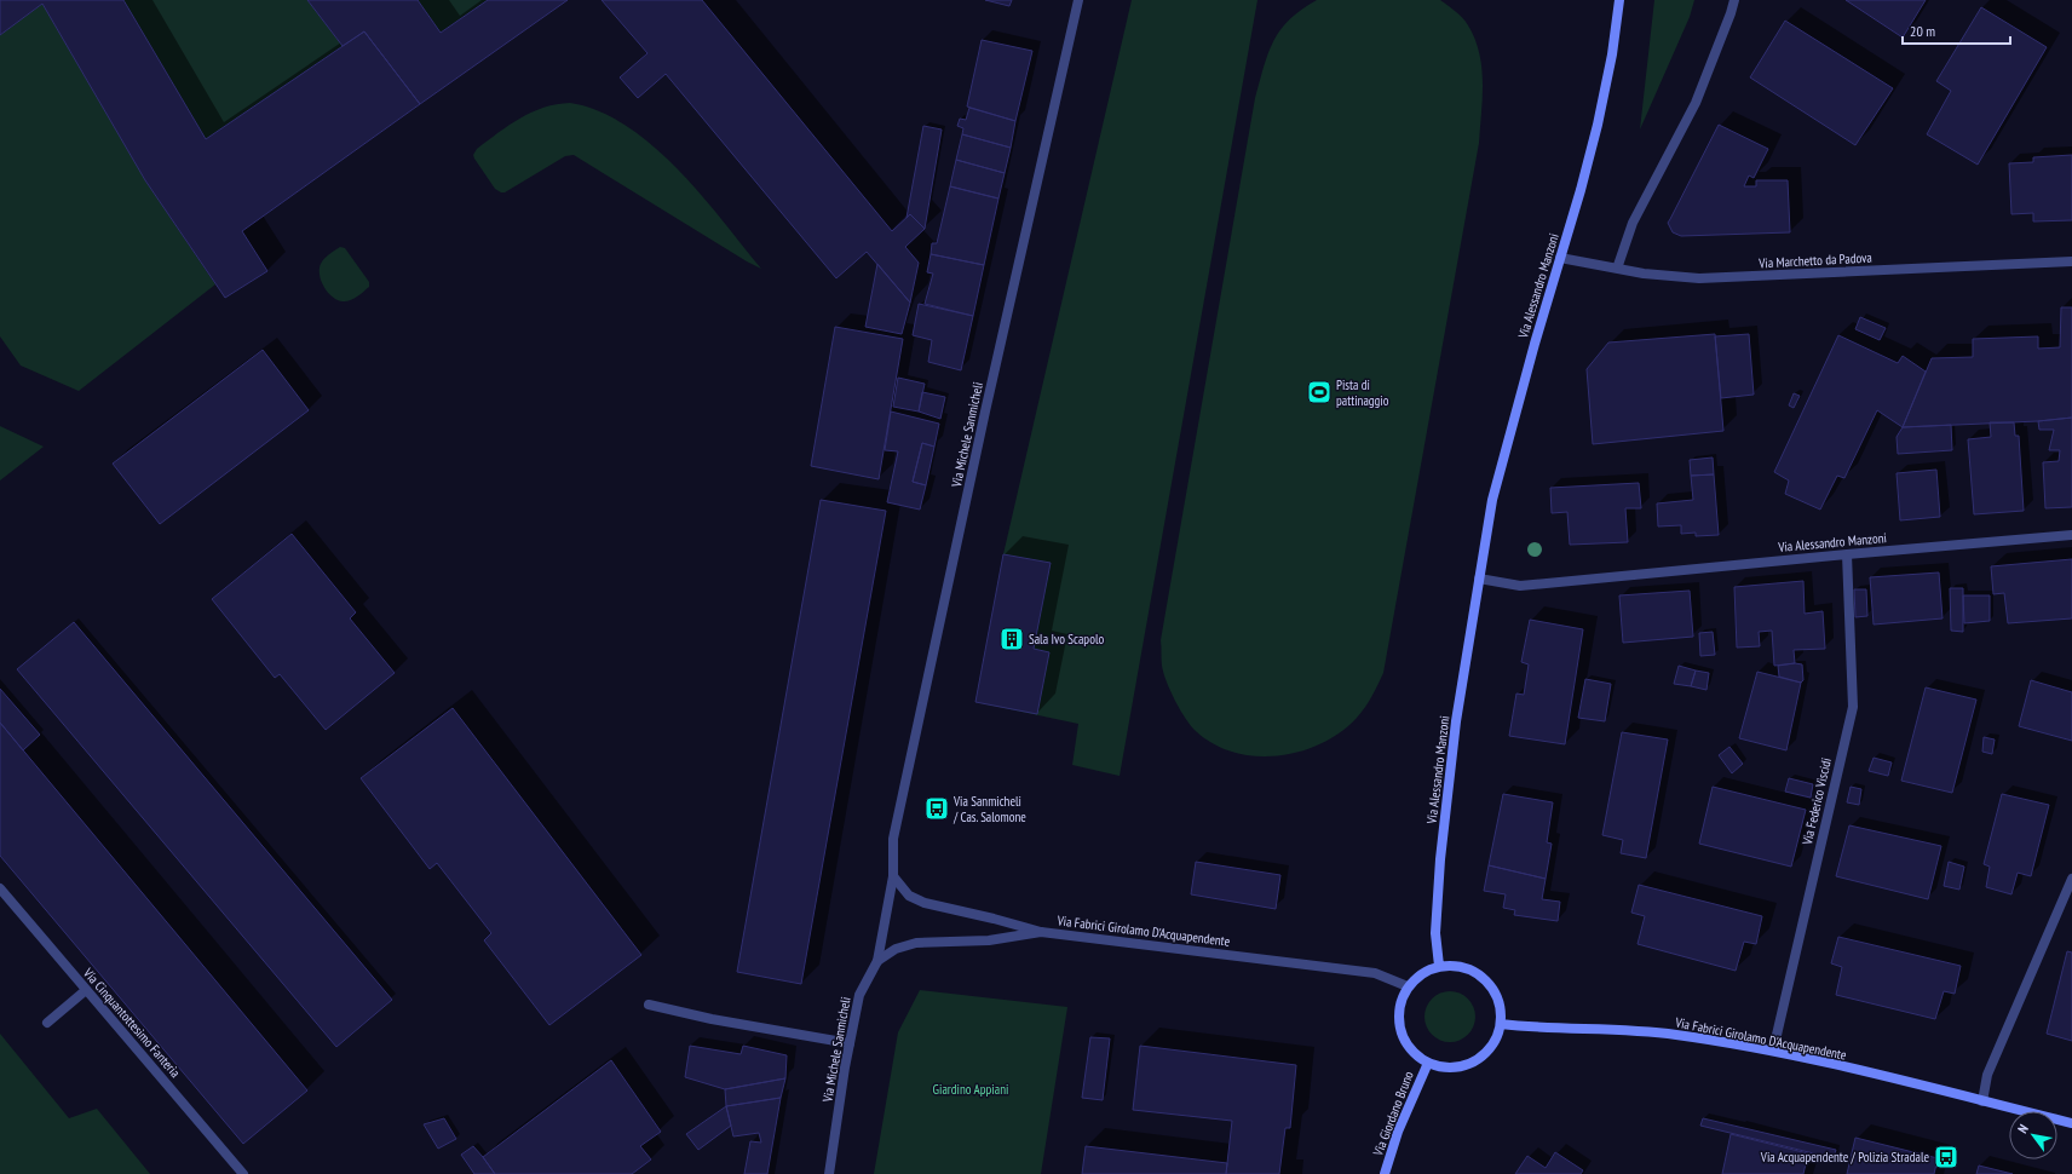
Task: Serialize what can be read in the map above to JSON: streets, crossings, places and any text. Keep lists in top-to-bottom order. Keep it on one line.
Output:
{"streets":{"main road":["Via Alessandro Manzoni","Via Fabrici Girolamo D'Acquapendente","Via Giordano Bruno"],"street":["Via Marchetto da Padova","Via Michele Sanmicheli","Via Federico Viscidi","Via Cinquantottesimo Fanteria"]},"crossings":[["Via Marchetto da Padova","Via Alessandro Manzoni"],["Via Alessandro Manzoni","Via Federico Viscidi"],["Via Alessandro Manzoni","Via Fabrici Girolamo D'Acquapendente"],["Via Alessandro Manzoni","Via Giordano Bruno"],["Via Michele Sanmicheli","Via Fabrici Girolamo D'Acquapendente"],["Via Federico Viscidi","Via Fabrici Girolamo D'Acquapendente"],["Via Fabrici Girolamo D'Acquapendente","Via Giordano Bruno"]],"parks":["Giardino Appiani"],"places":{"sports":["Pista di pattinaggio"],"building":["Sala Ivo Scapolo"],"bus stop":["Via Sanmicheli / Cas. Salomone","Via Acquapendente / Polizia Stradale"]},"scale_bar":"20 m","north":"top left"}
